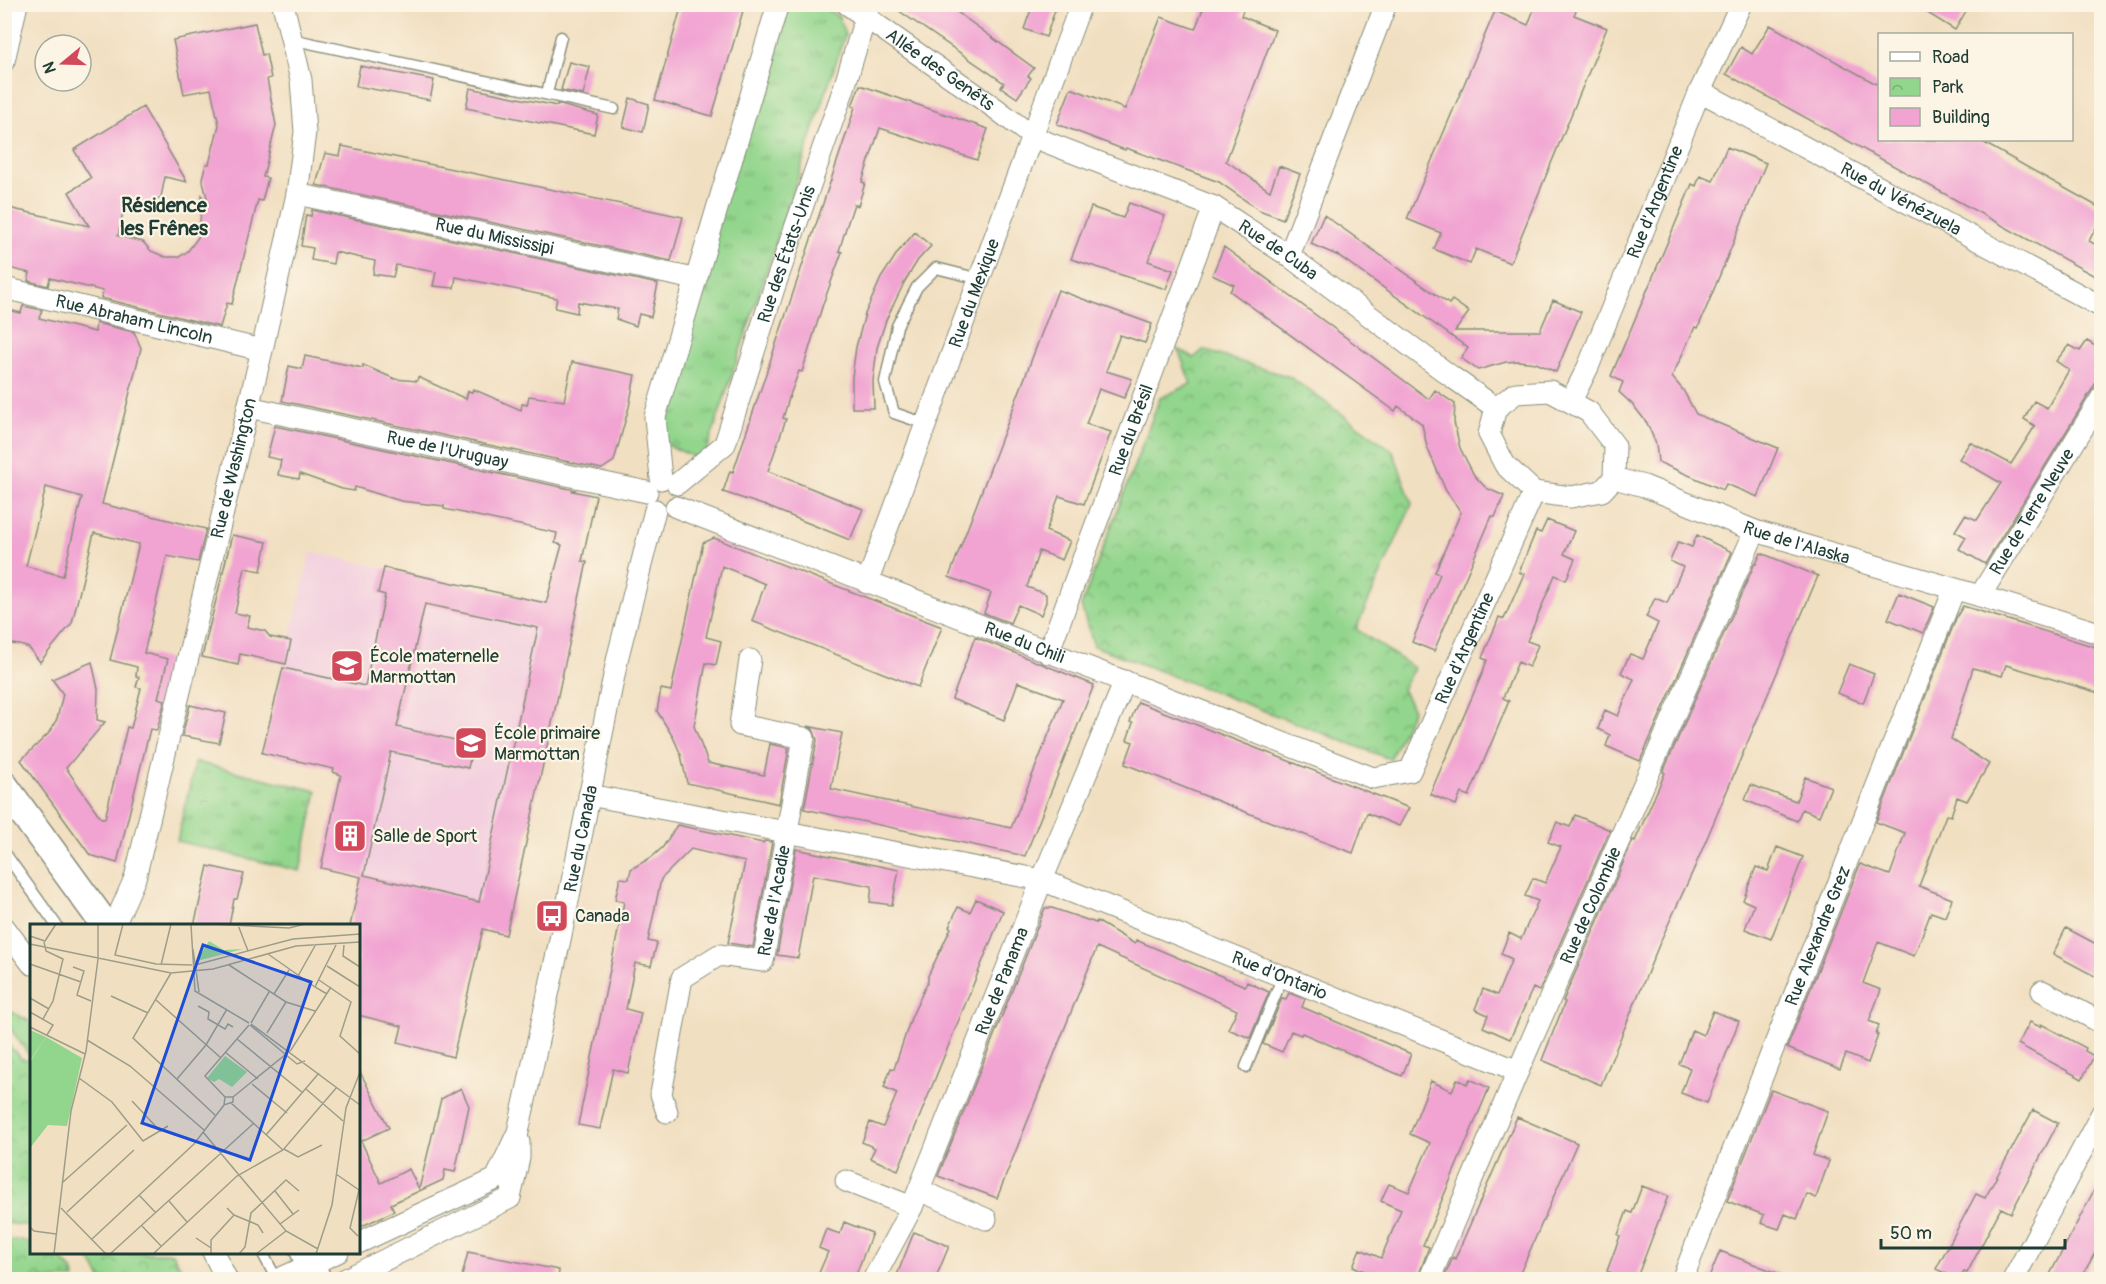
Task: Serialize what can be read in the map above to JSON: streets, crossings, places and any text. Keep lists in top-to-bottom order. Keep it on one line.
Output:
{"streets":{"street":["Allée des Genêts","Rue du Vénézuela","Rue d'Argentine","Rue du Mississipi","Rue de Cuba","Rue des États-Unis","Rue du Mexique","Rue Abraham Lincoln","Rue du Brésil","Rue de l'Uruguay","Rue de Washington","Rue de Terre Neuve","Rue de l'Alaska","Rue du Chili","Rue du Canada","Rue de l'Acadie","Rue de Colombie","Rue Alexandre Grez","Rue d'Ontario","Rue de Panama"]},"crossings":[["Allée des Genêts","Rue de Cuba"],["Allée des Genêts","Rue des États-Unis"],["Allée des Genêts","Rue du Mexique"],["Rue du Vénézuela","Rue d'Argentine"],["Rue d'Argentine","Rue de Cuba"],["Rue d'Argentine","Rue de l'Alaska"],["Rue d'Argentine","Rue du Chili"],["Rue du Mississipi","Rue de Washington"],["Rue de Cuba","Rue du Mexique"],["Rue de Cuba","Rue du Brésil"],["Rue de Cuba","Rue de l'Alaska"],["Rue des États-Unis","Rue de l'Uruguay"],["Rue des États-Unis","Rue du Chili"],["Rue des États-Unis","Rue du Canada"],["Rue du Mexique","Rue du Chili"],["Rue Abraham Lincoln","Rue de Washington"],["Rue du Brésil","Rue du Chili"],["Rue de l'Uruguay","Rue de Washington"],["Rue de l'Uruguay","Rue du Chili"],["Rue de l'Uruguay","Rue du Canada"],["Rue de Terre Neuve","Rue de l'Alaska"],["Rue de l'Alaska","Rue de Colombie"],["Rue de l'Alaska","Rue Alexandre Grez"],["Rue du Chili","Rue du Canada"],["Rue du Chili","Rue de Panama"],["Rue du Canada","Rue de l'Acadie"],["Rue de l'Acadie","Rue d'Ontario"],["Rue de l'Acadie","Rue de Panama"],["Rue de Colombie","Rue d'Ontario"],["Rue d'Ontario","Rue de Panama"]],"districts":["Résidence les Frênes"],"places":{"school or university":["École maternelle Marmottan","École primaire Marmottan"],"building":["Salle de Sport"],"bus stop":["Canada"]},"legend":["Road","Park","Building"],"scale_bar":"50 m","north":"left"}
